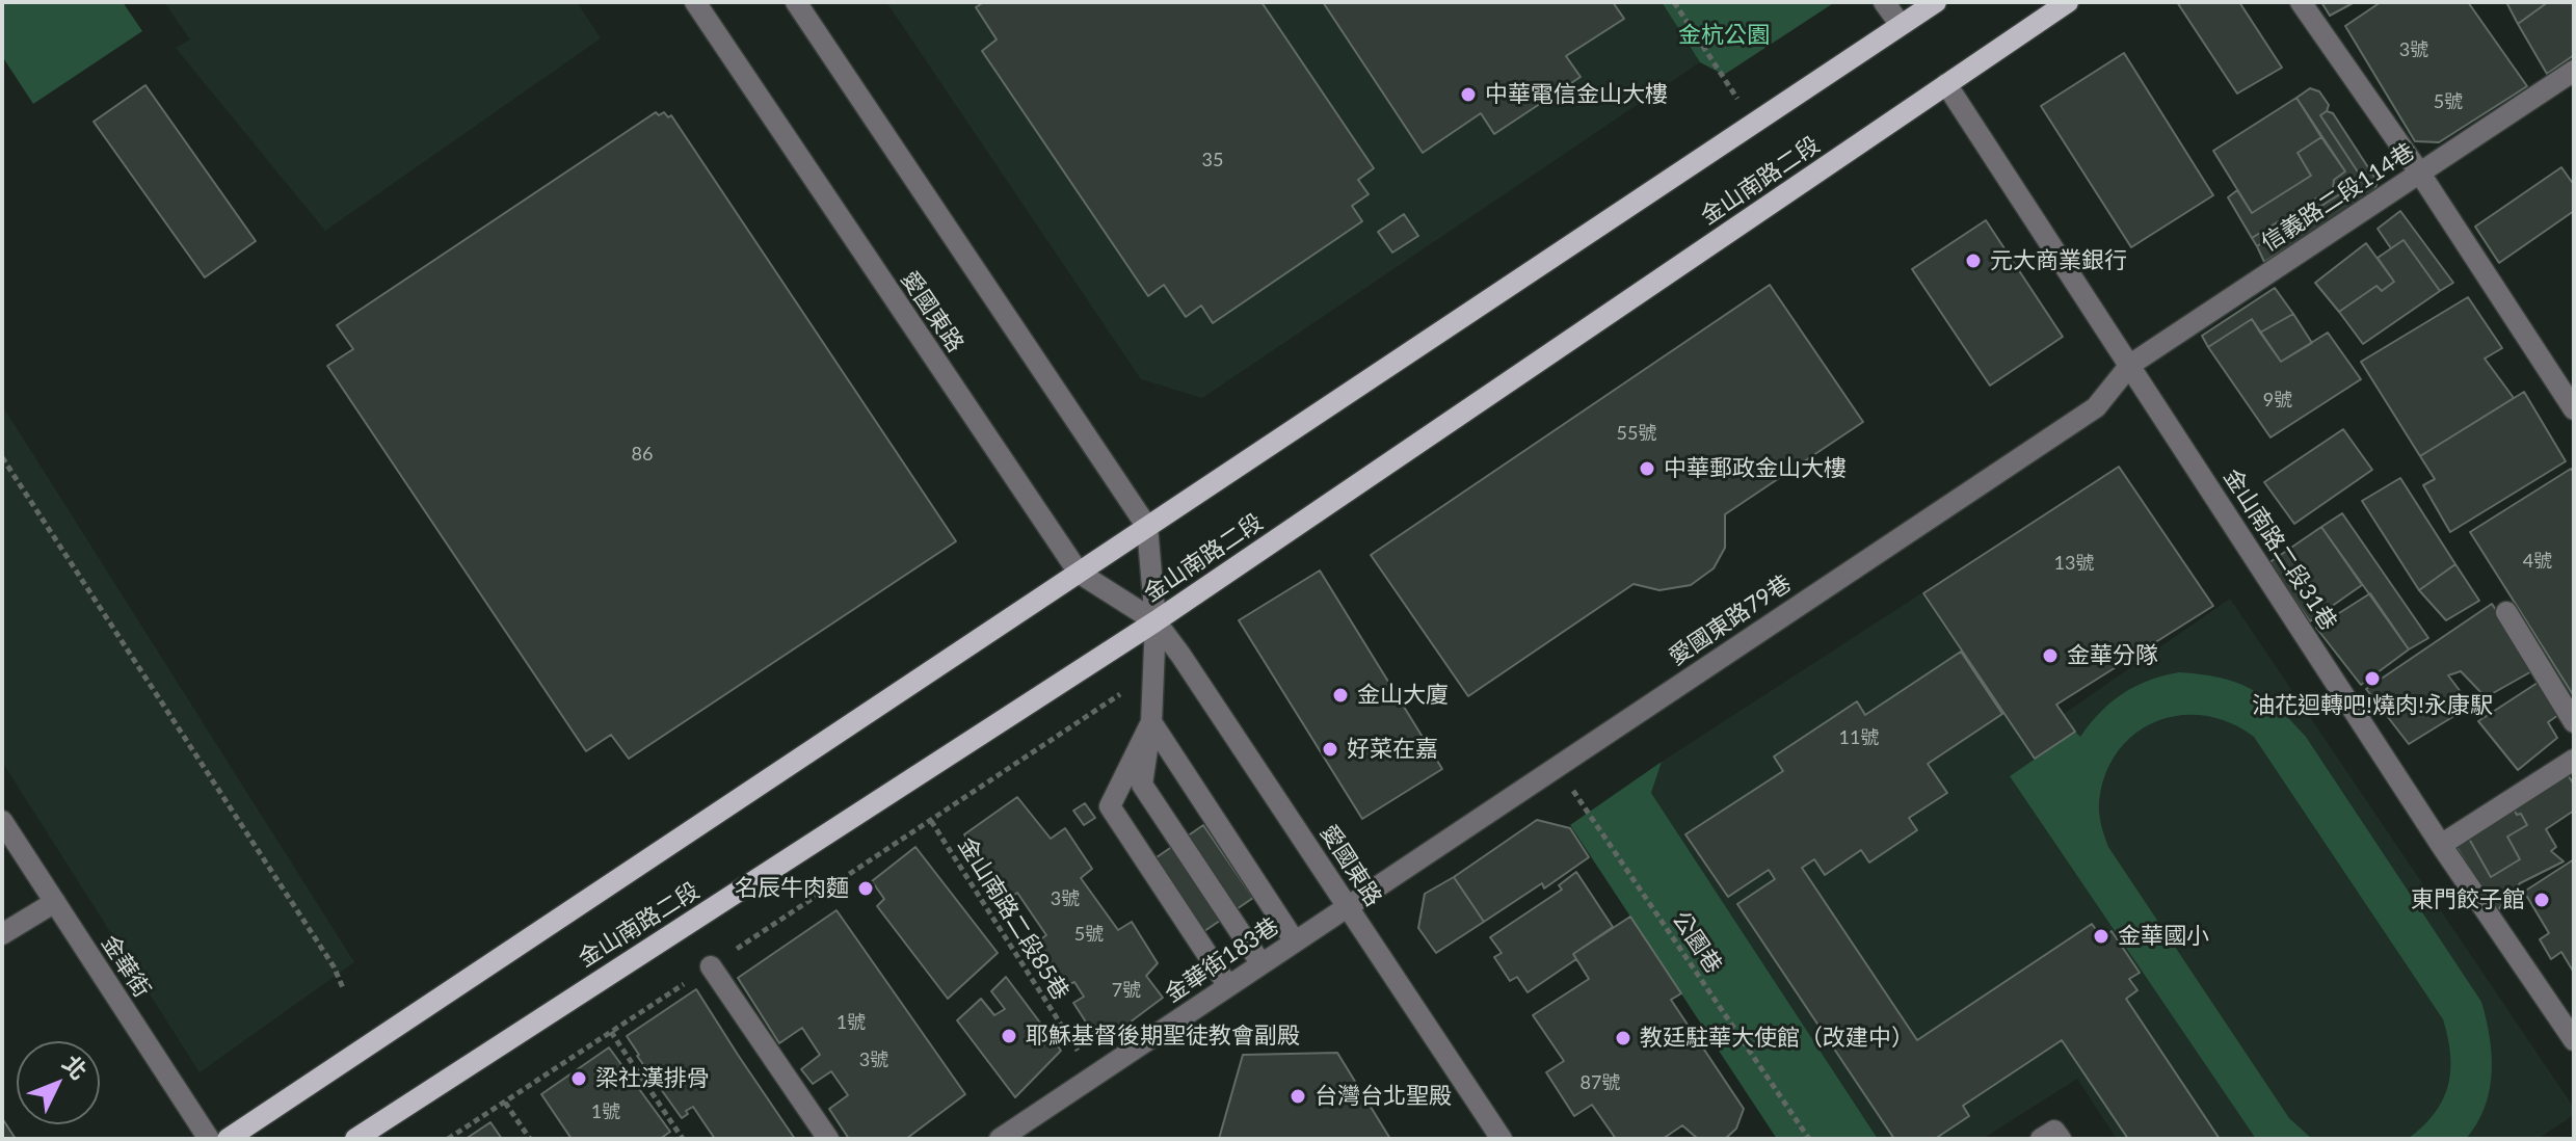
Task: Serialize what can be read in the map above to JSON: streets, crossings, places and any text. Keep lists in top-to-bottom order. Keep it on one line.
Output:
{"streets":{"main road":["金山南路二段"],"street":["信義路二段114巷","愛國東路","金山南路二段31巷","愛國東路79巷","金華街183巷","金華街"],"path":["金山南路二段85巷","公園巷"]},"crossings":[["金山南路二段","愛國東路"],["金山南路二段","金山南路二段31巷"],["信義路二段114巷","金山南路二段31巷"],["信義路二段114巷","愛國東路79巷"],["愛國東路","愛國東路79巷"],["愛國東路","金華街183巷"],["金山南路二段31巷","愛國東路79巷"],["愛國東路79巷","公園巷"],["愛國東路79巷","金華街183巷"],["金山南路二段85巷","金華街183巷"]],"parks":["金杭公園"],"places":["中華電信金山大樓","元大商業銀行","中華郵政金山大樓","金華分隊","油花迴轉吧!燒肉!永康駅","金山大廈","好菜在嘉","名辰牛肉麵","東門餃子館","金華國小","耶穌基督後期聖徒教會副殿","教廷駐華大使館（改建中）","梁社漢排骨","台灣台北聖殿"],"house_numbers":["3號","5號","35","9號","55號","86","4號","13號","11號","3號","5號","7號","1號","3號","87號","1號"],"north":"top right"}
